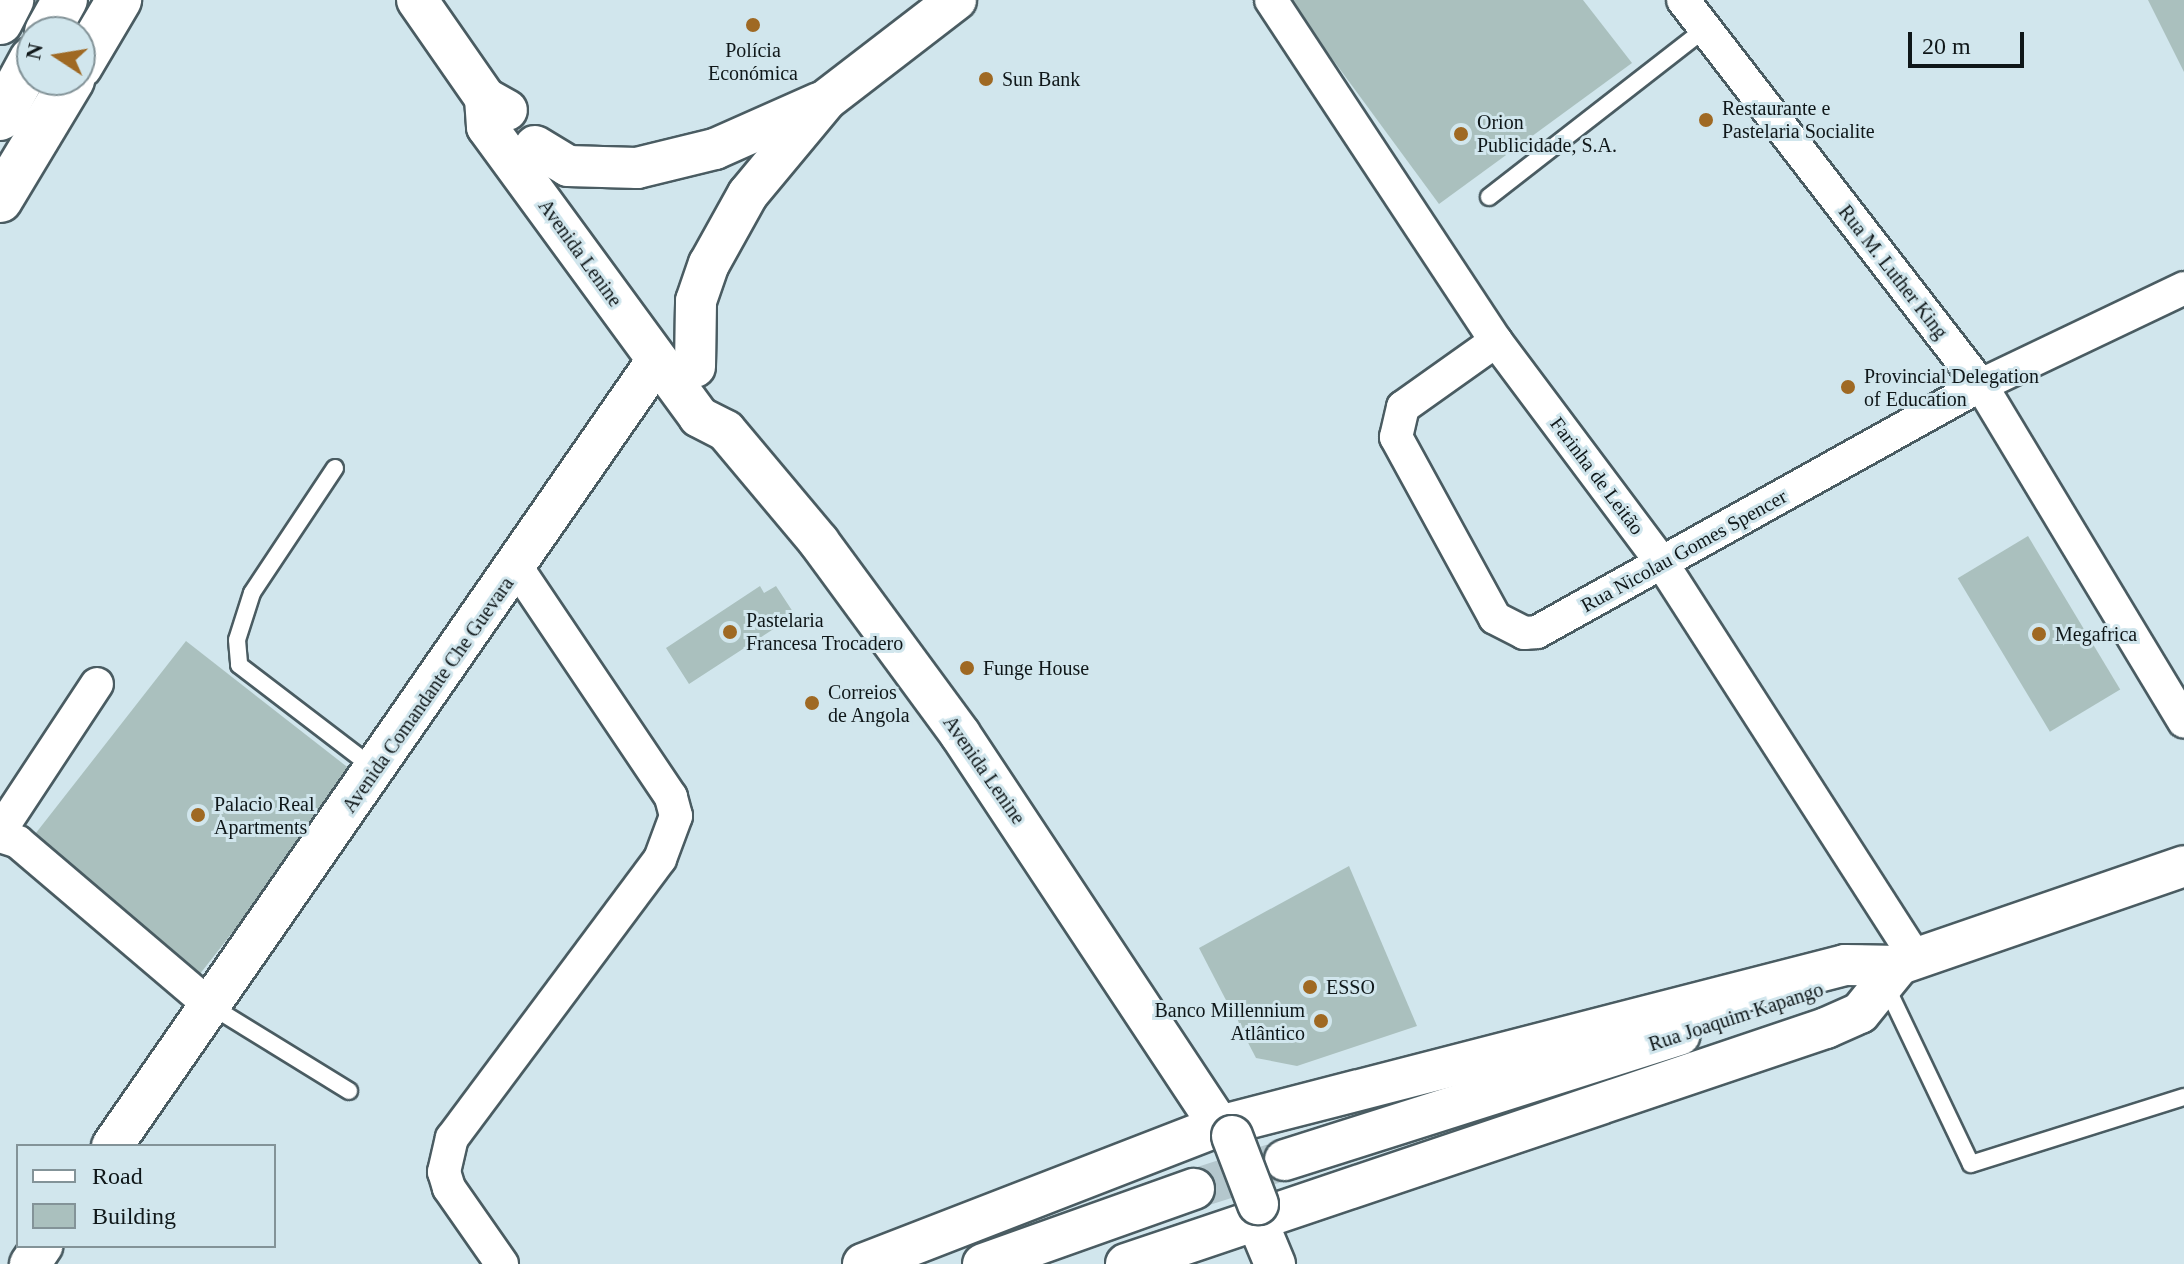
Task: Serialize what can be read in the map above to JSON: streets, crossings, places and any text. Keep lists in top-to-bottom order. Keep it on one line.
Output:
{"streets":{"street":["Avenida Lenine","Rua M. Luther King","Farinha de Leitão","Rua Nicolau Gomes Spencer","Avenida Comandante Che Guevara","Rua Joaquim Kapango"]},"crossings":[["Avenida Lenine","Avenida Comandante Che Guevara"],["Rua M. Luther King","Rua Nicolau Gomes Spencer"],["Farinha de Leitão","Rua Nicolau Gomes Spencer"],["Farinha de Leitão","Rua Joaquim Kapango"]],"places":["Polícia Económica","Sun Bank","Restaurante e Pastelaria Socialite","Orion Publicidade, S.A.","Provincial Delegation of Education","Pastelaria Francesa Trocadero","Megafrica","Funge House","Correios de Angola","Palacio Real Apartments","ESSO","Banco Millennium Atlântico"],"legend":["Road","Building"],"scale_bar":"20 m","north":"left"}
